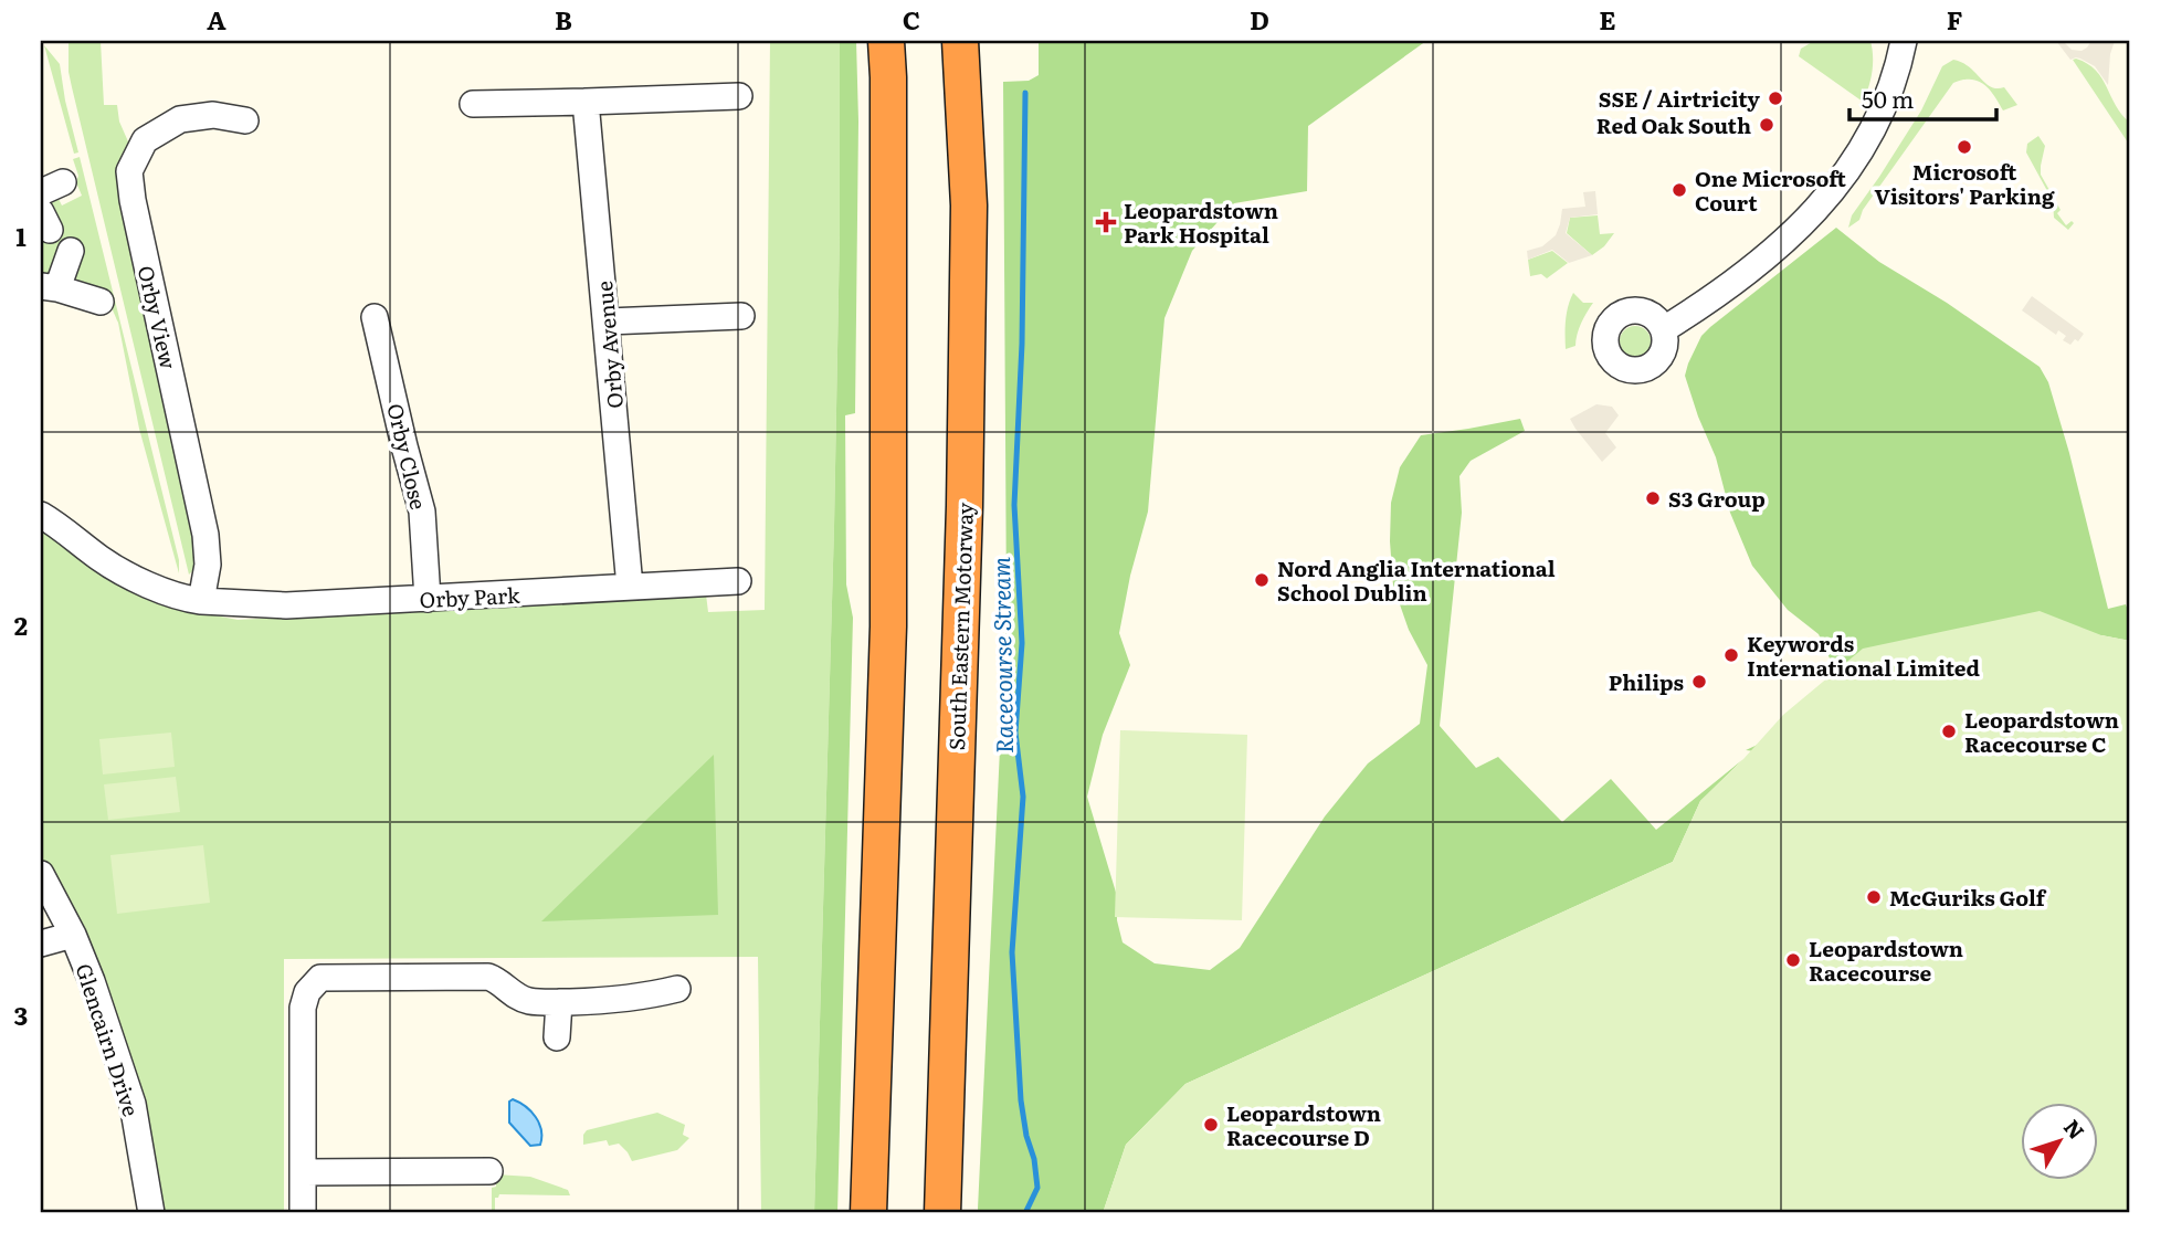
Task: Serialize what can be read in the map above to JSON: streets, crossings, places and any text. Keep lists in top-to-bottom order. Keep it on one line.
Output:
{"streets":{"highway":["South Eastern Motorway"],"street":["Orby View","Orby Avenue","Orby Close","Orby Park","Glencairn Drive"]},"crossings":[["Orby View","Orby Park"],["Orby Avenue","Orby Park"],["Orby Close","Orby Park"]],"water":["Racecourse Stream"],"places":{"other":["SSE / Airtricity","Red Oak South","Microsoft Visitors' Parking","One Microsoft Court","S3 Group","Nord Anglia International School Dublin","Keywords International Limited","Philips","Leopardstown Racecourse C","McGuriks Golf","Leopardstown Racecourse","Leopardstown Racecourse D"],"health":["Leopardstown Park Hospital"]},"scale_bar":"50 m","north":"top right","grid":{"columns":["A","B","C","D","E","F"],"rows":["1","2","3"]}}
